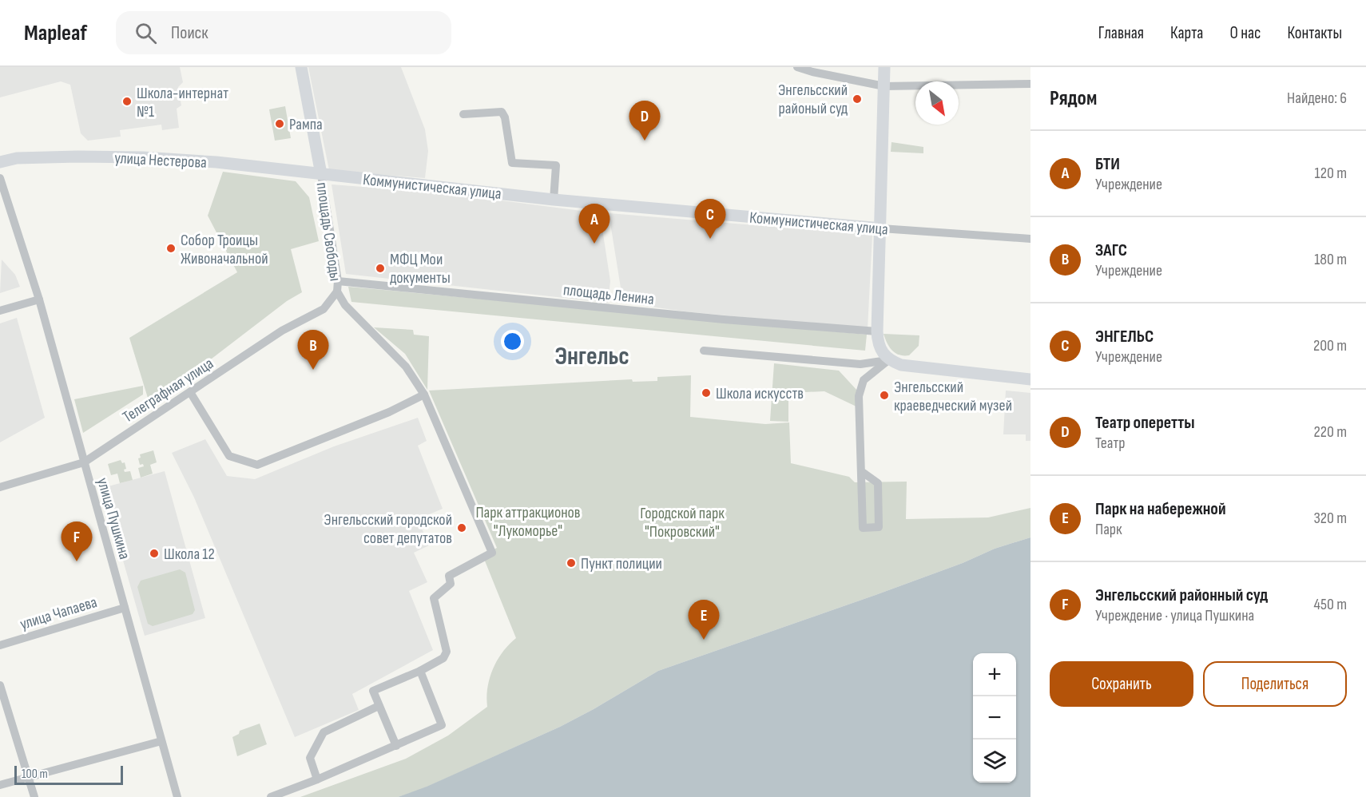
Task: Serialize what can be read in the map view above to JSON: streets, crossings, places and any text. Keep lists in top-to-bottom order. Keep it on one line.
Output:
{"streets":{"main road":["улица Нестерова","Коммунистическая улица","площадь Свободы"],"street":["площадь Ленина","Телеграфная улица","улица Пушкина","улица Чапаева"]},"crossings":[["улица Нестерова","Коммунистическая улица"],["улица Нестерова","площадь Свободы"],["Коммунистическая улица","площадь Свободы"],["площадь Свободы","площадь Ленина"],["площадь Свободы","Телеграфная улица"],["Телеграфная улица","улица Пушкина"],["улица Пушкина","улица Чапаева"]],"districts":["Энгельс"],"parks":["Парк аттракционов \"Лукоморье\"","Городской парк \"Покровский\""],"places":["Энгельсский районый суд","Школа-интернат №1","Рампа","Собор Троицы Живоначальной","МФЦ Мои документы","Школа искусств","Энгельсский краеведческий музей","Энгельсский городской совет депутатов","Школа 12","Пункт полиции"],"scale_bar":"100 m","north":"bottom right","page":{"header":"Mapleaf","search":"Поиск","nav":["Главная","Карта","О нас","Контакты"],"heading":["Рядом","Найдено: 6"],"pins":["D","C","A","B","F","E"],"list":[{"mark":"A","name":"БТИ","note":"Учреждение","value":"120 m"},{"mark":"B","name":"ЗАГС","note":"Учреждение","value":"180 m"},{"mark":"C","name":"ЭНГЕЛЬС","note":"Учреждение","value":"200 m"},{"mark":"D","name":"Театр оперетты","note":"Театр","value":"220 m"},{"mark":"E","name":"Парк на набережной","note":"Парк","value":"320 m"},{"mark":"F","name":"Энгельсский районный суд","note":"Учреждение · улица Пушкина","value":"450 m"}],"buttons":["Сохранить","Поделиться"],"map_buttons":["+","−"],"scale":"100 m"}}
